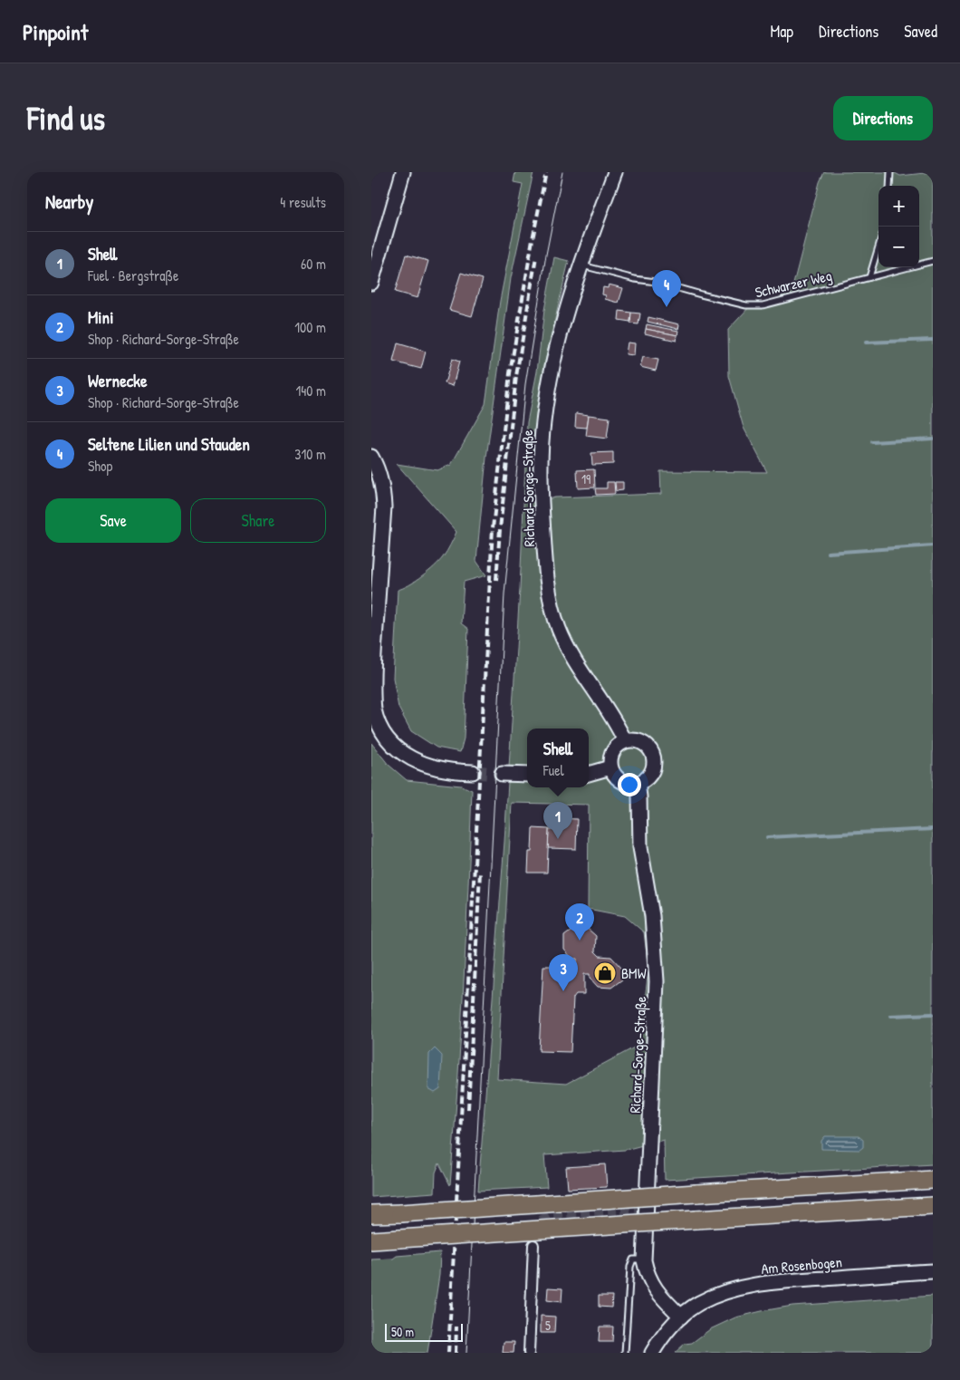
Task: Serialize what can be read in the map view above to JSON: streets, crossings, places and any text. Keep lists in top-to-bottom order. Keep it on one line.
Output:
{"streets":{"main road":["Richard-Sorge-Straße","Am Rosenbogen"],"lane":["Schwarzer Weg"]},"crossings":[["Schwarzer Weg","Richard-Sorge-Straße"],["Richard-Sorge-Straße","Am Rosenbogen"]],"places":{"shop":["BMW"]},"house_numbers":["19","5"],"scale_bar":"50 m","page":{"header":"Pinpoint","nav":["Map","Directions","Saved"],"buttons":["Directions",["Save","Share"]],"title":"Find us","heading":["Nearby","4 results"],"map_buttons":["+","−"],"list":[{"mark":"1","name":"Shell","note":"Fuel · Bergstraße","value":"60 m"},{"mark":"2","name":"Mini","note":"Shop · Richard-Sorge-Straße","value":"100 m"},{"mark":"3","name":"Wernecke","note":"Shop · Richard-Sorge-Straße","value":"140 m"},{"mark":"4","name":"Seltene Lilien und Stauden","note":"Shop","value":"310 m"}],"pins":["4","1","2","3"],"popup":["Shell","Fuel"],"scale":"50 m"}}
